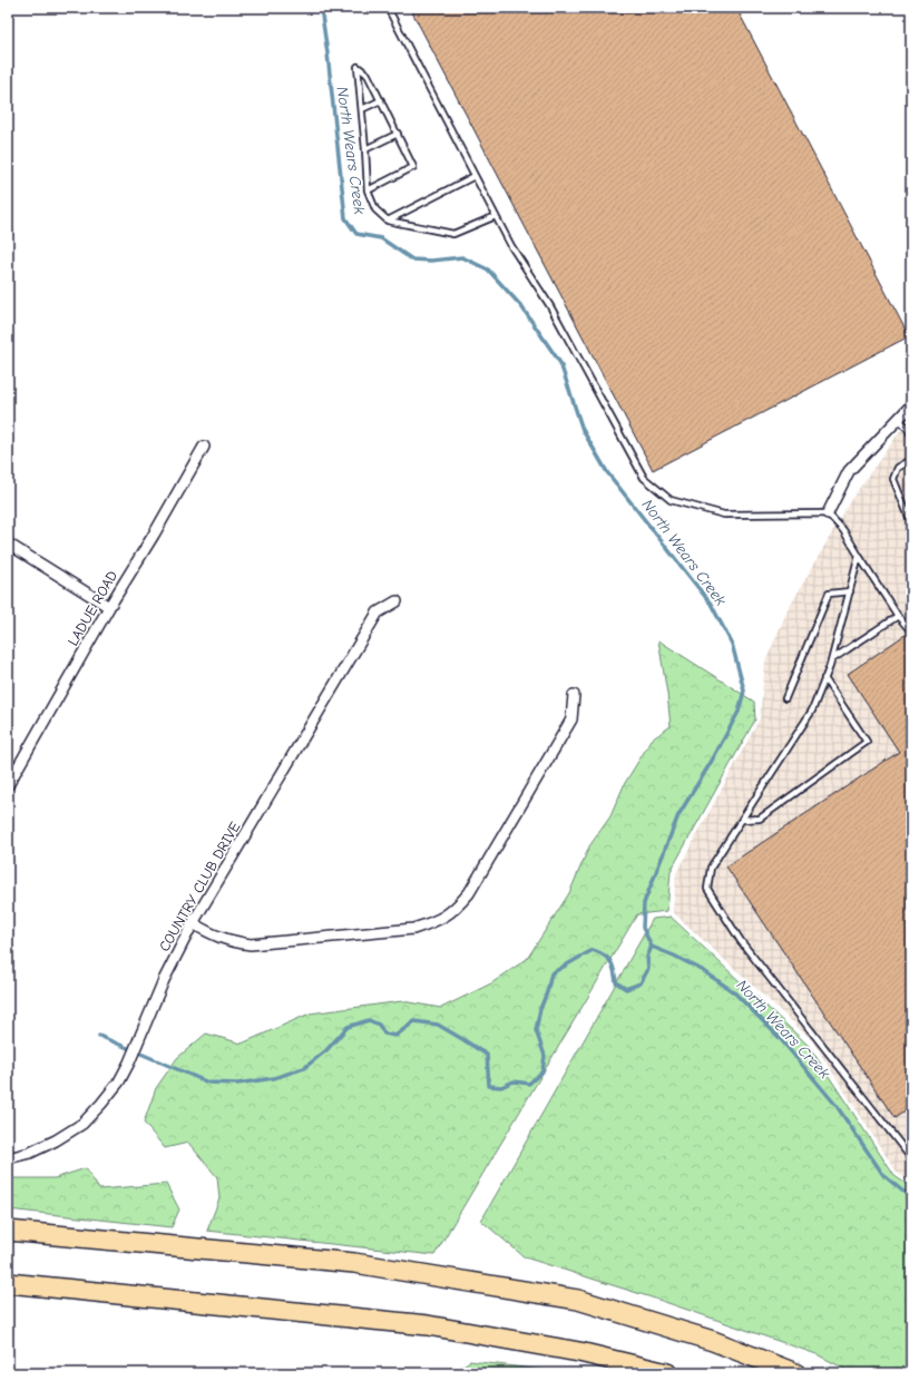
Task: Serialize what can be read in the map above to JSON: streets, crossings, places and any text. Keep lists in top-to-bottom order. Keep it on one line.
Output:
{"streets":{"street":["LADUE ROAD","COUNTRY CLUB DRIVE"]},"water":["North Wears Creek"]}
